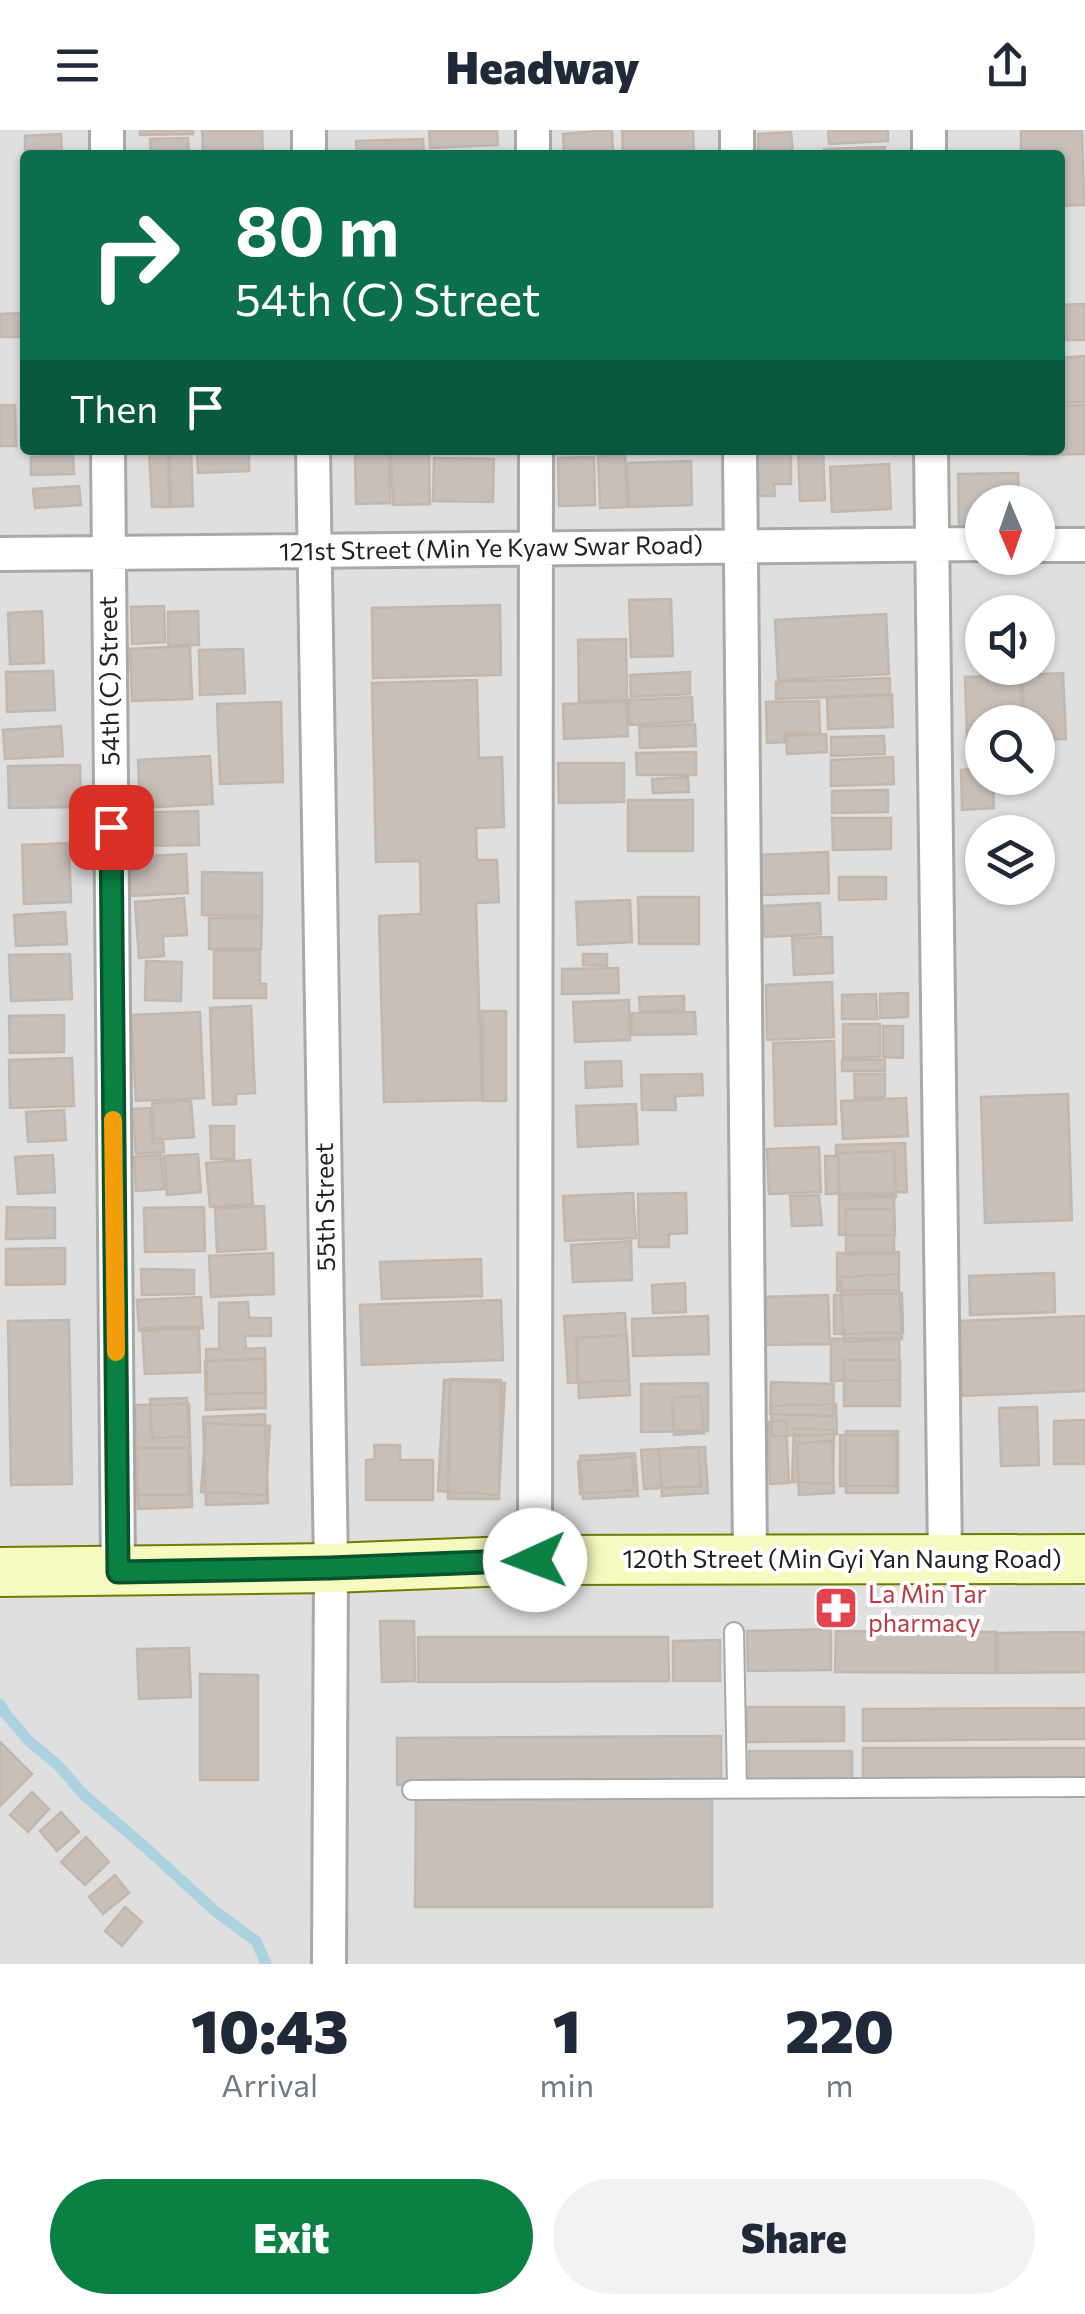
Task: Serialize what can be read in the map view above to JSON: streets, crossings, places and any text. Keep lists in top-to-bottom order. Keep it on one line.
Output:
{"streets":{"main road":["120th Street (Min Gyi Yan Naung Road)"],"street":["121st Street (Min Ye Kyaw Swar Road)","54th (C) Street","55th Street"]},"crossings":[["121st Street (Min Ye Kyaw Swar Road)","54th (C) Street"],["121st Street (Min Ye Kyaw Swar Road)","55th Street"],["54th (C) Street","120th Street (Min Gyi Yan Naung Road)"],["55th Street","120th Street (Min Gyi Yan Naung Road)"]],"places":{"pharmacy":["La Min Tar pharmacy"]},"north":"bottom","page":{"header":"Headway","turn":["80 m","54th (C) Street"],"then":"Then","eta":["10:43","Arrival","1","min","220","m"],"buttons":["Exit","Share"]}}
